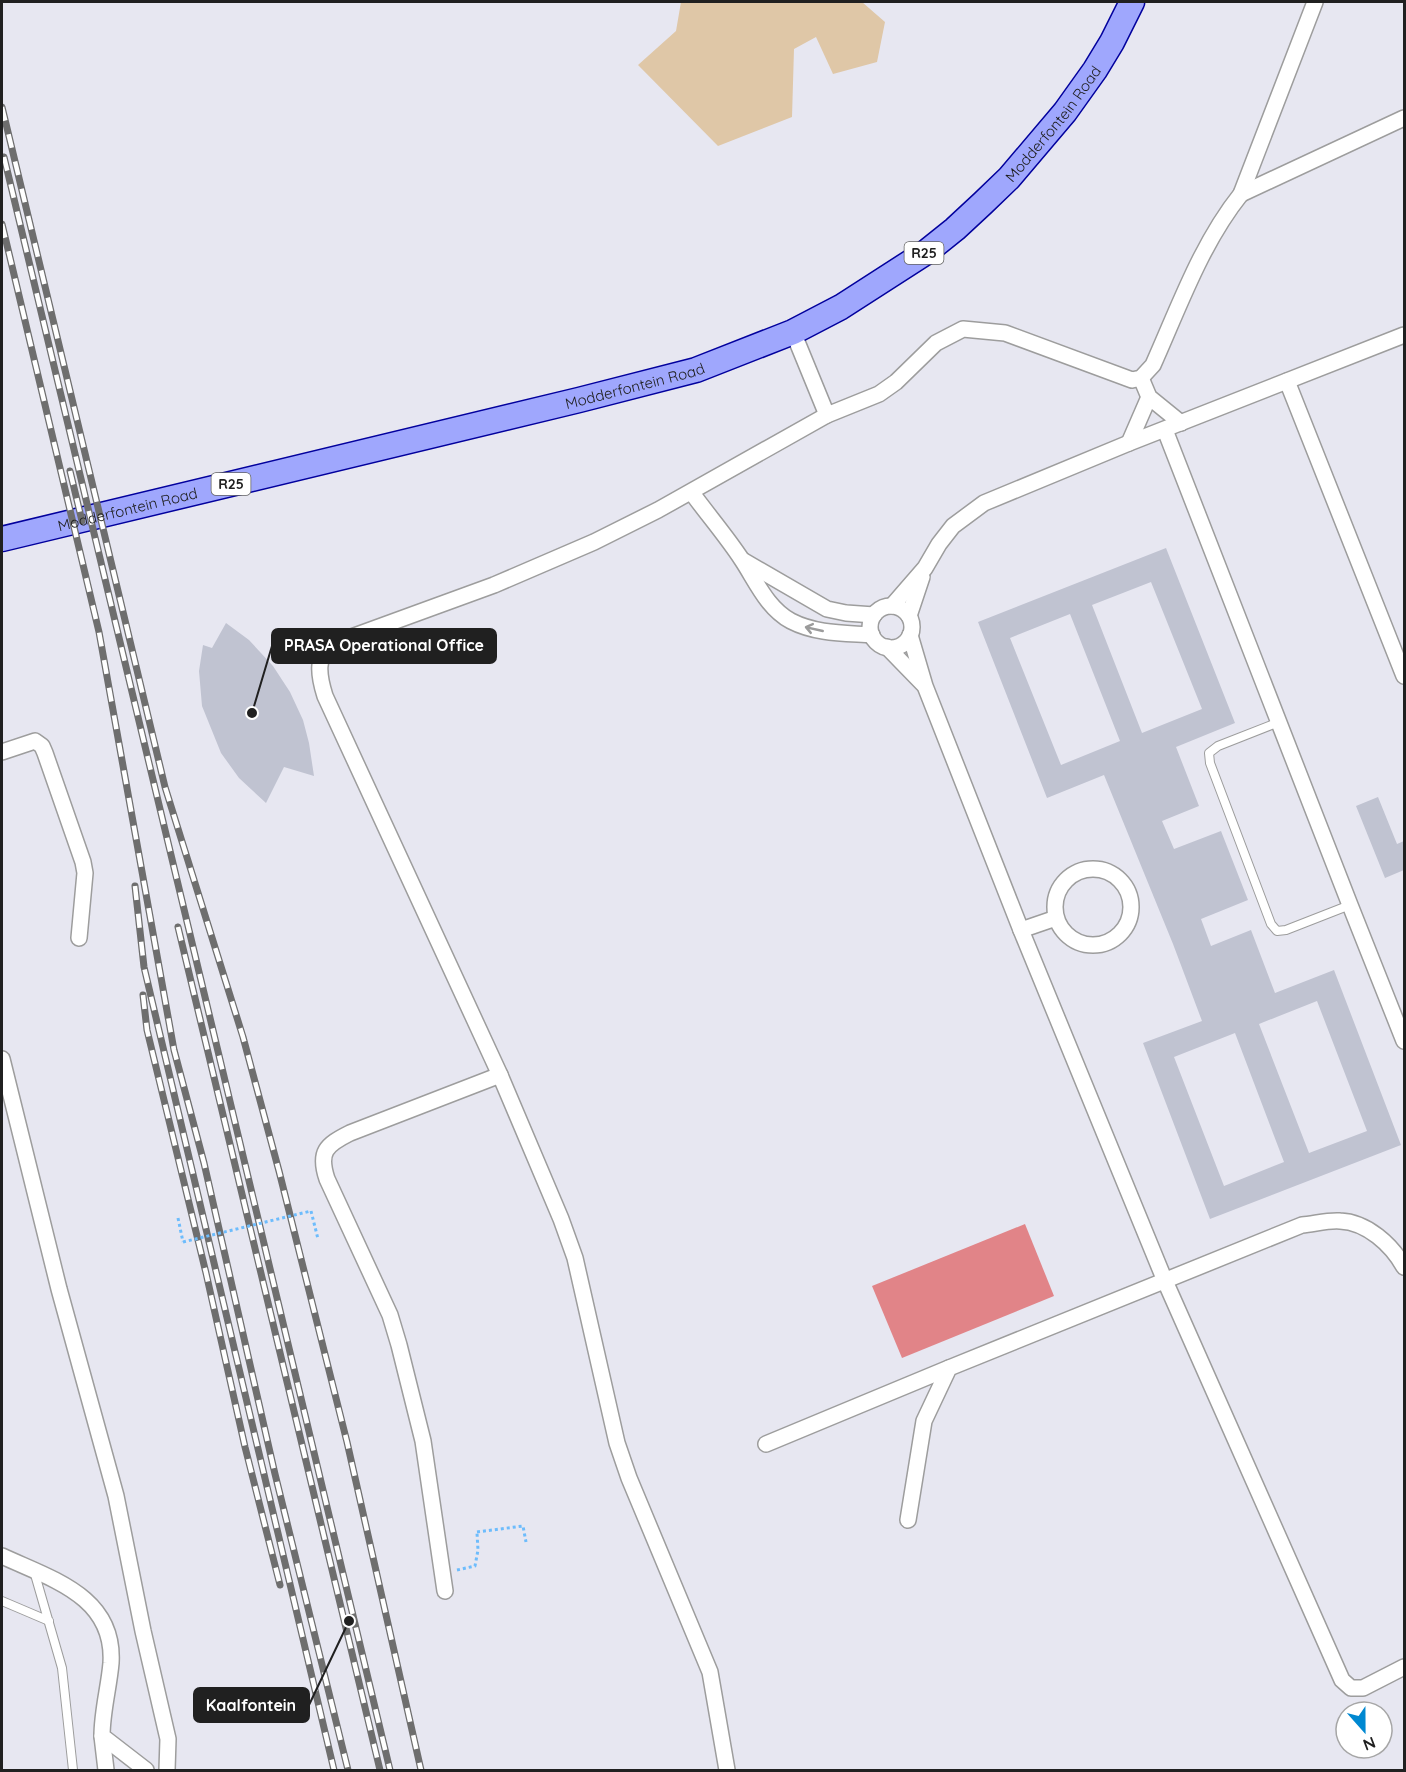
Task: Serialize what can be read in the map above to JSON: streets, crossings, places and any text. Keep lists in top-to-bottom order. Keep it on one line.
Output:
{"streets":{"main road":["Modderfontein Road","R25"]},"places":["PRASA Operational Office","Kaalfontein"],"north":"bottom"}
